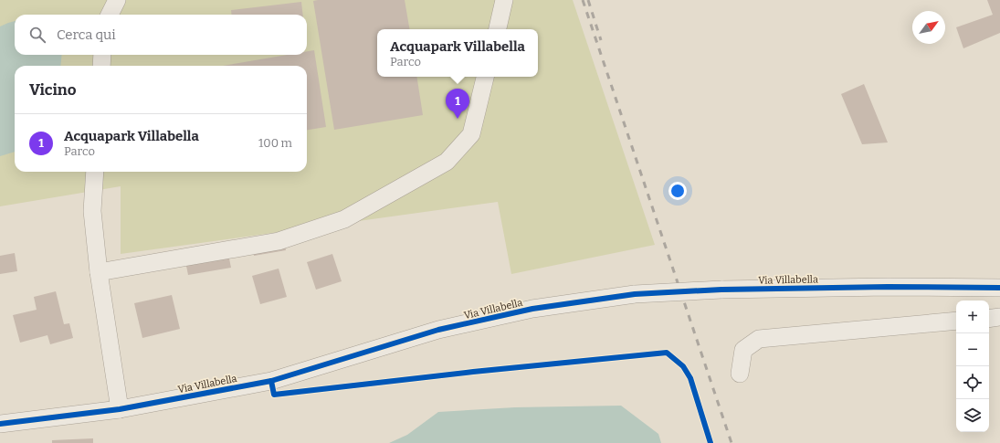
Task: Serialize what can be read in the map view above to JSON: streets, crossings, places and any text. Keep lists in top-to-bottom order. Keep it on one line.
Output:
{"streets":{"street":["Via Villabella"]},"north":"top right","page":{"search":"Cerca qui","popup":["Acquapark Villabella","Parco"],"heading":"Vicino","pins":"1","list":[{"mark":"1","name":"Acquapark Villabella","note":"Parco","value":"100 m"}],"map_buttons":["+","−"]}}
